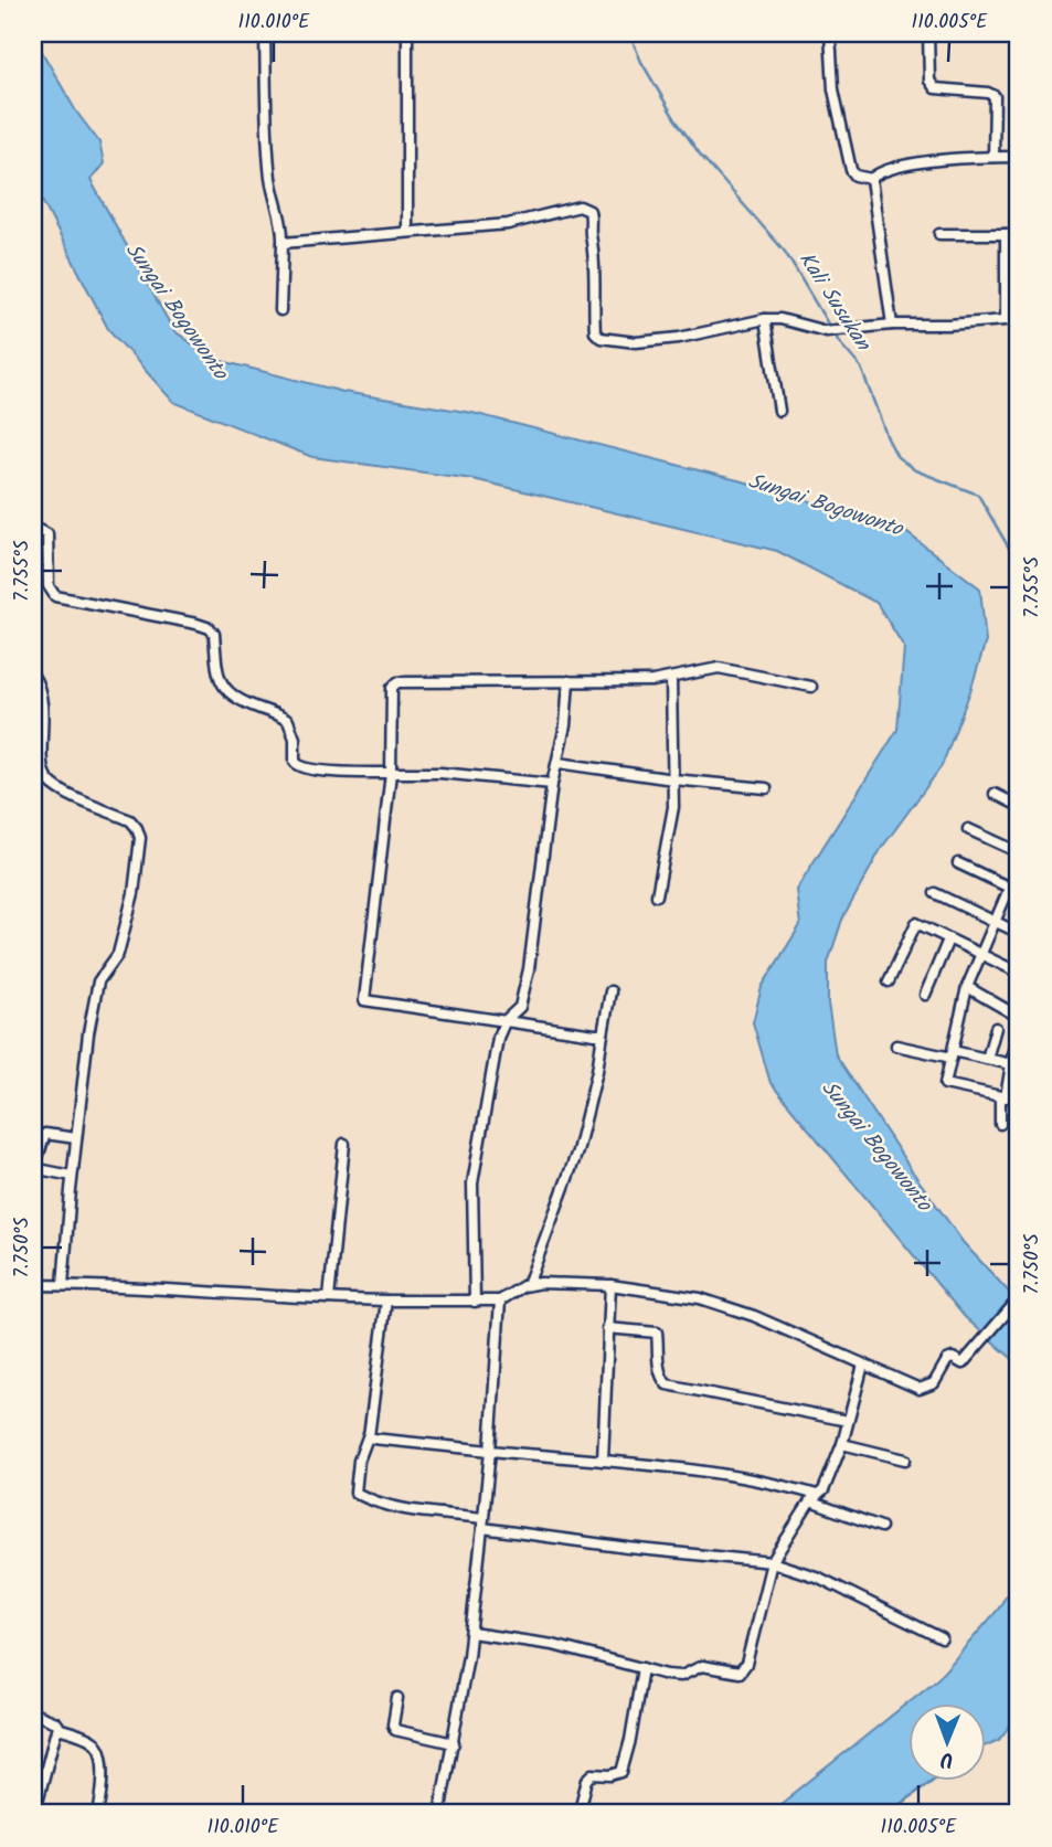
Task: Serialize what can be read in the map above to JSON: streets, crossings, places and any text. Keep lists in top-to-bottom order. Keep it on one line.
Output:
{"water":["Kali Susukan","Sungai Bogowonto"],"north":"bottom","coordinates":["110.010°E","110.005°E","7.755°S","7.750°S"]}
